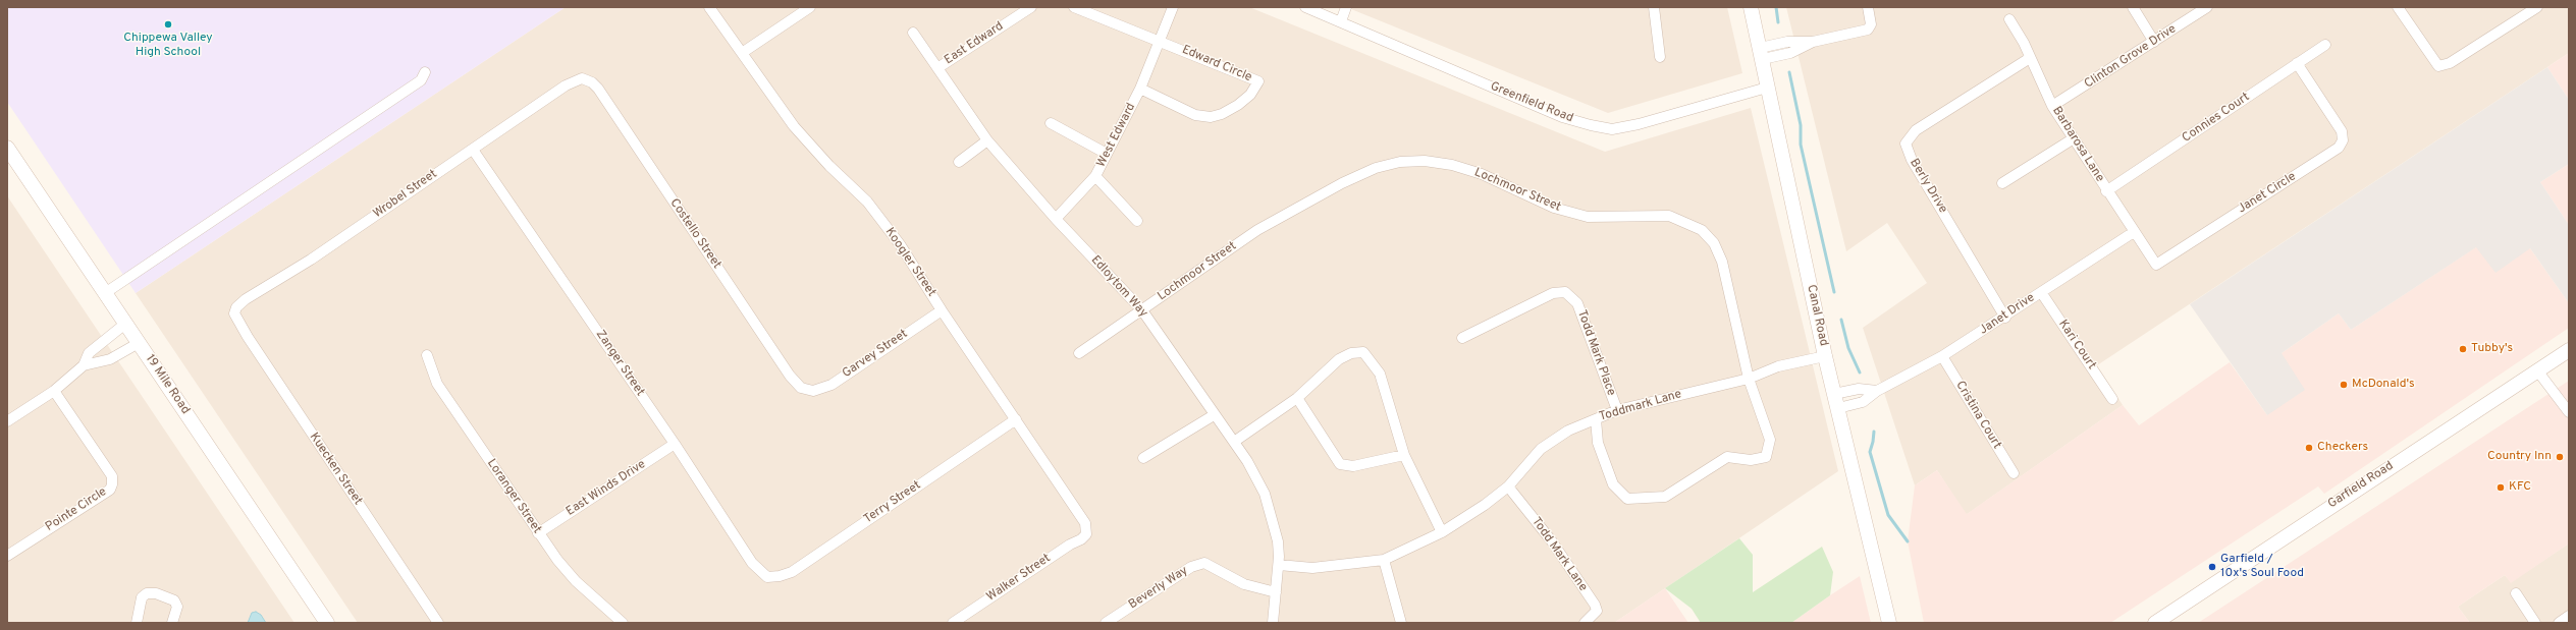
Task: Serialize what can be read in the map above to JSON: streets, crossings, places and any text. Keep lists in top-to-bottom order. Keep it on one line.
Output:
{"streets":{"street":["East Edward","Clinton Grove Drive","Edward Circle","Greenfield Road","Connies Court","West Edward","Barbarosa Lane","Berly Drive","Lochmoor Street","Janet Circle","Wrobel Street","Costello Street","Koogler Street","Edloytom Way","Janet Drive","Canal Road","Kari Court","Todd Mark Place","Garvey Street","Zanger Street","19 Mile Road","Toddmark Lane","Cristina Court","Kuecken Street","Garfield Road","East Winds Drive","Loranger Street","Terry Street","Pointe Circle","Todd Mark Lane","Walker Street","Beverly Way"]},"crossings":[["East Edward","Edloytom Way"],["Clinton Grove Drive","Barbarosa Lane"],["Edward Circle","West Edward"],["Greenfield Road","Canal Road"],["Connies Court","Barbarosa Lane"],["Connies Court","Janet Circle"],["West Edward","Edloytom Way"],["Barbarosa Lane","Berly Drive"],["Barbarosa Lane","Janet Circle"],["Barbarosa Lane","Janet Drive"],["Berly Drive","Janet Drive"],["Lochmoor Street","Edloytom Way"],["Lochmoor Street","Toddmark Lane"],["Wrobel Street","Costello Street"],["Wrobel Street","Zanger Street"],["Wrobel Street","Kuecken Street"],["Costello Street","Garvey Street"],["Koogler Street","Garvey Street"],["Koogler Street","Terry Street"],["Koogler Street","Walker Street"],["Edloytom Way","Beverly Way"],["Janet Drive","Canal Road"],["Janet Drive","Kari Court"],["Janet Drive","Cristina Court"],["Canal Road","Toddmark Lane"],["Todd Mark Place","Toddmark Lane"],["Zanger Street","East Winds Drive"],["Zanger Street","Terry Street"],["Toddmark Lane","Todd Mark Lane"],["East Winds Drive","Loranger Street"]],"places":["Chippewa Valley High School","Tubby's","McDonald's","Checkers","Country Inn","KFC","Garfield / 10x's Soul Food"]}
